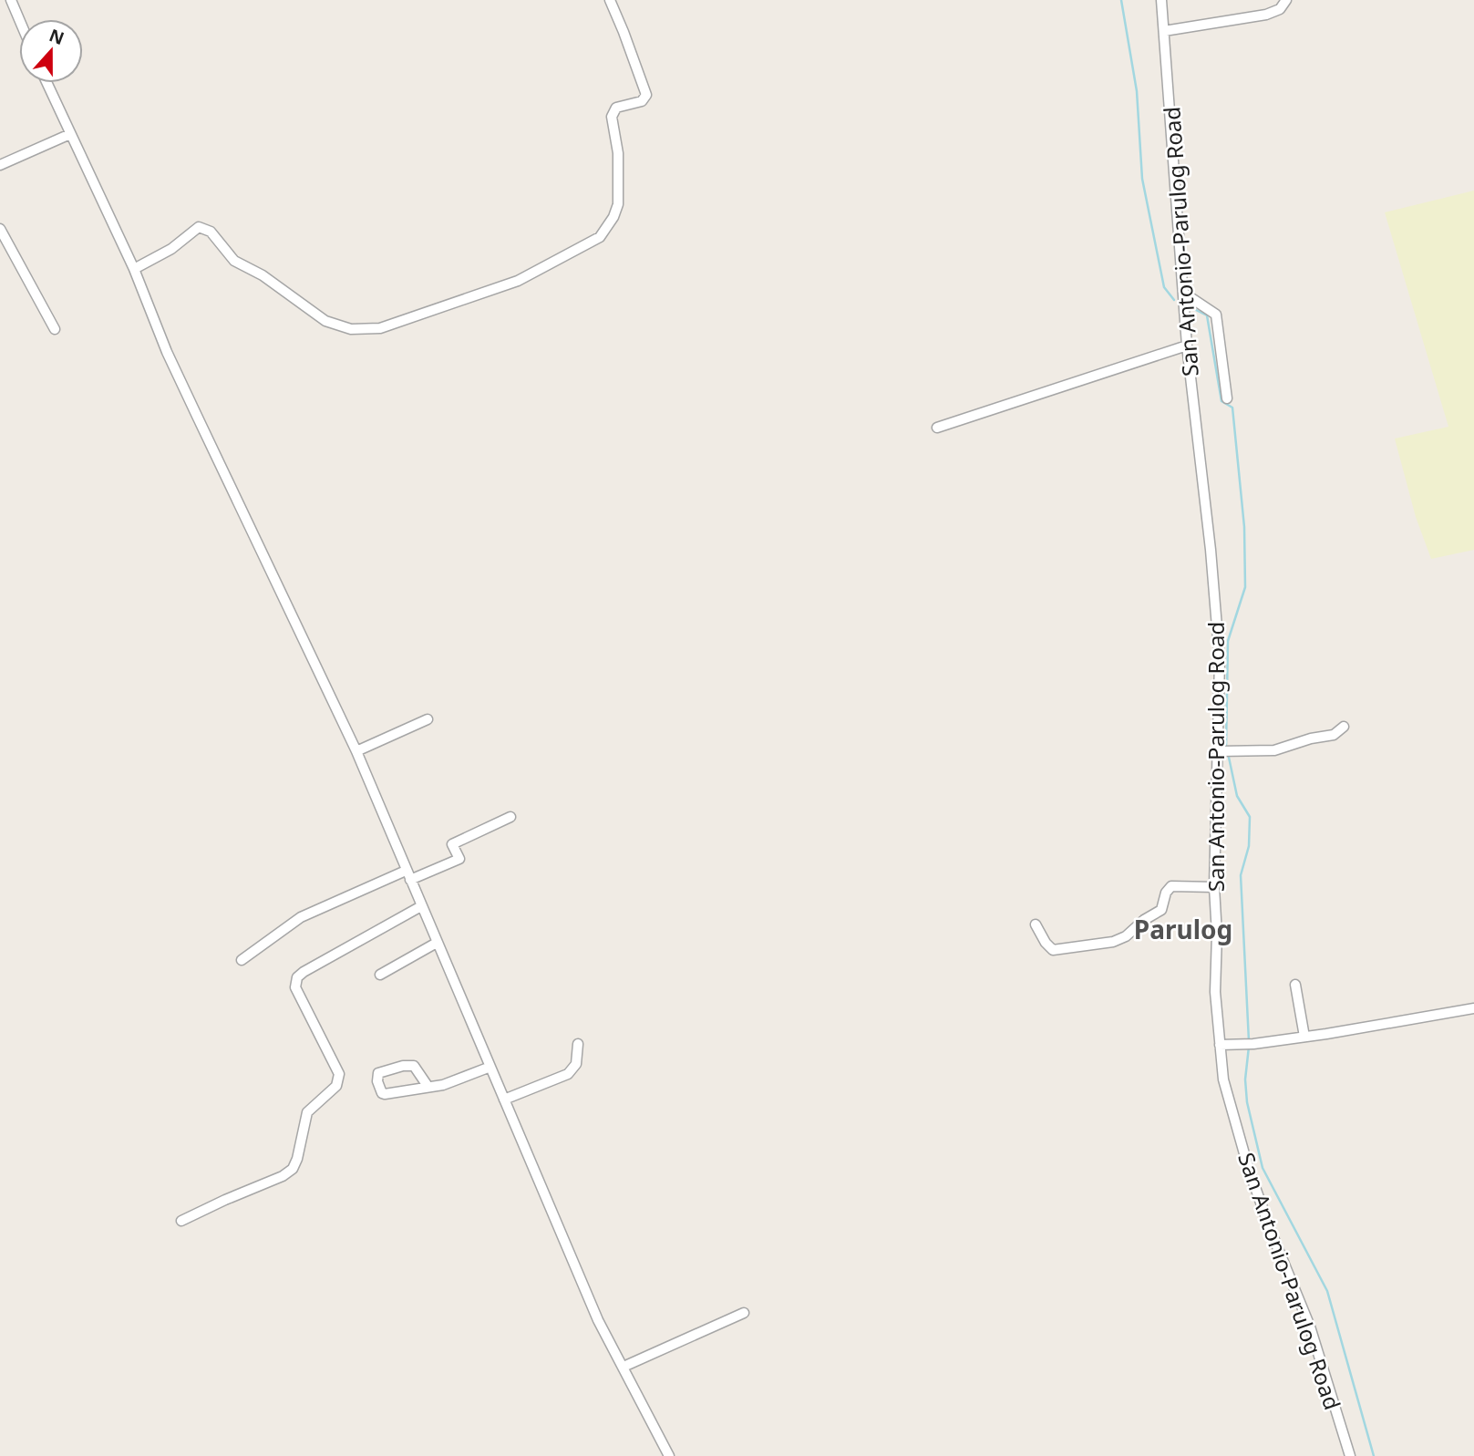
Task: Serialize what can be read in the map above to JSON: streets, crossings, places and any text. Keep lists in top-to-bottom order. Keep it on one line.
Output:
{"streets":{"street":["San Antonio-Parulog Road"]},"districts":["Parulog"],"north":"top"}
